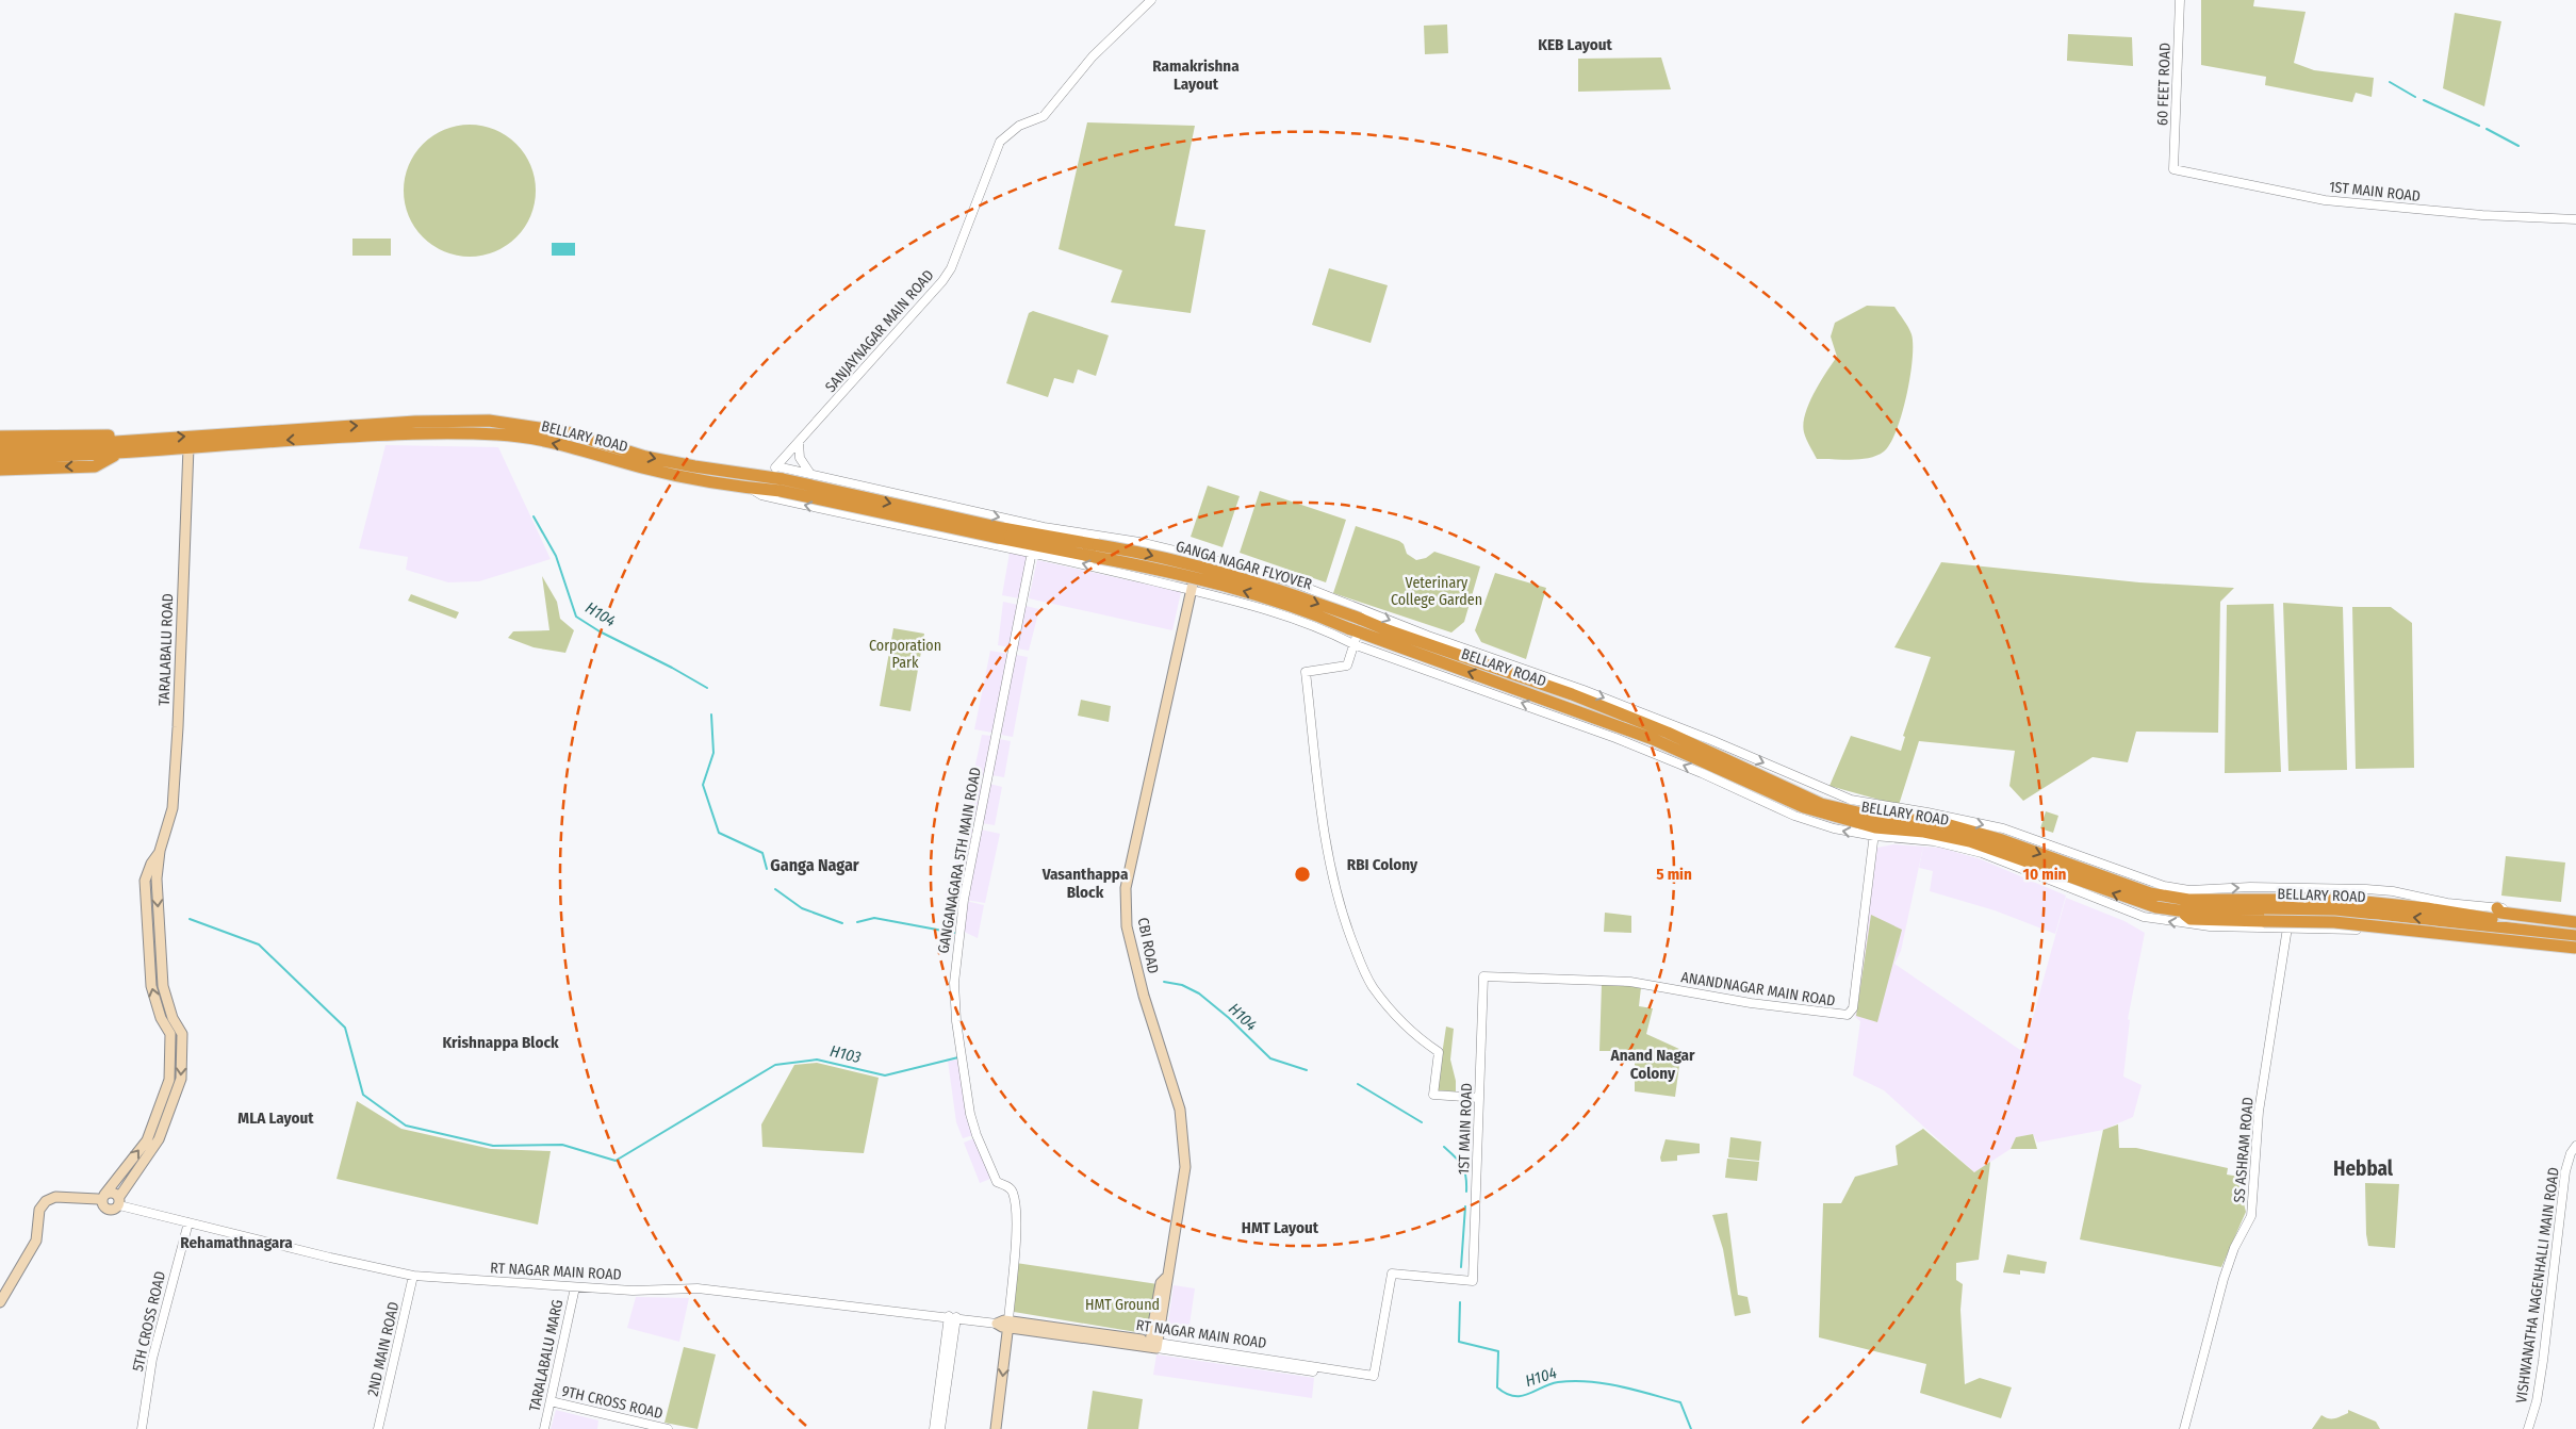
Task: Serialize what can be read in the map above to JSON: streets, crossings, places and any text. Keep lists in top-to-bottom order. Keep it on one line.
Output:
{"streets":{"highway":["BELLARY ROAD","GANGA NAGAR FLYOVER"],"main road":["TARALABALU ROAD","CBI ROAD","RT NAGAR MAIN ROAD"],"street":["60 FEET ROAD","1ST MAIN ROAD","SANJAYNAGAR MAIN ROAD","GANGANAGARA 5TH MAIN ROAD","ANANDNAGAR MAIN ROAD","SS ASHRAM ROAD","VISHWANATHA NAGENHALLI MAIN ROAD","5TH CROSS ROAD","2ND MAIN ROAD","TARALABALU MARG","9TH CROSS ROAD"]},"crossings":[["60 FEET ROAD","1ST MAIN ROAD"],["1ST MAIN ROAD","ANANDNAGAR MAIN ROAD"],["1ST MAIN ROAD","RT NAGAR MAIN ROAD"],["SANJAYNAGAR MAIN ROAD","BELLARY ROAD"],["BELLARY ROAD","GANGA NAGAR FLYOVER"],["BELLARY ROAD","TARALABALU ROAD"],["BELLARY ROAD","GANGANAGARA 5TH MAIN ROAD"],["BELLARY ROAD","CBI ROAD"],["BELLARY ROAD","ANANDNAGAR MAIN ROAD"],["GANGA NAGAR FLYOVER","GANGANAGARA 5TH MAIN ROAD"],["TARALABALU ROAD","RT NAGAR MAIN ROAD"],["GANGANAGARA 5TH MAIN ROAD","RT NAGAR MAIN ROAD"],["CBI ROAD","RT NAGAR MAIN ROAD"],["RT NAGAR MAIN ROAD","5TH CROSS ROAD"],["RT NAGAR MAIN ROAD","2ND MAIN ROAD"],["RT NAGAR MAIN ROAD","TARALABALU MARG"],["TARALABALU MARG","9TH CROSS ROAD"]],"districts":["KEB Layout","Ramakrishna Layout","Ganga Nagar","RBI Colony","Vasanthappa Block","Krishnappa Block","Anand Nagar Colony","MLA Layout","Hebbal","HMT Layout","Rehamathnagara"],"water":["H104","H103"],"parks":["Veterinary College Garden","Corporation Park","HMT Ground"],"rings":["5 min","10 min"]}
